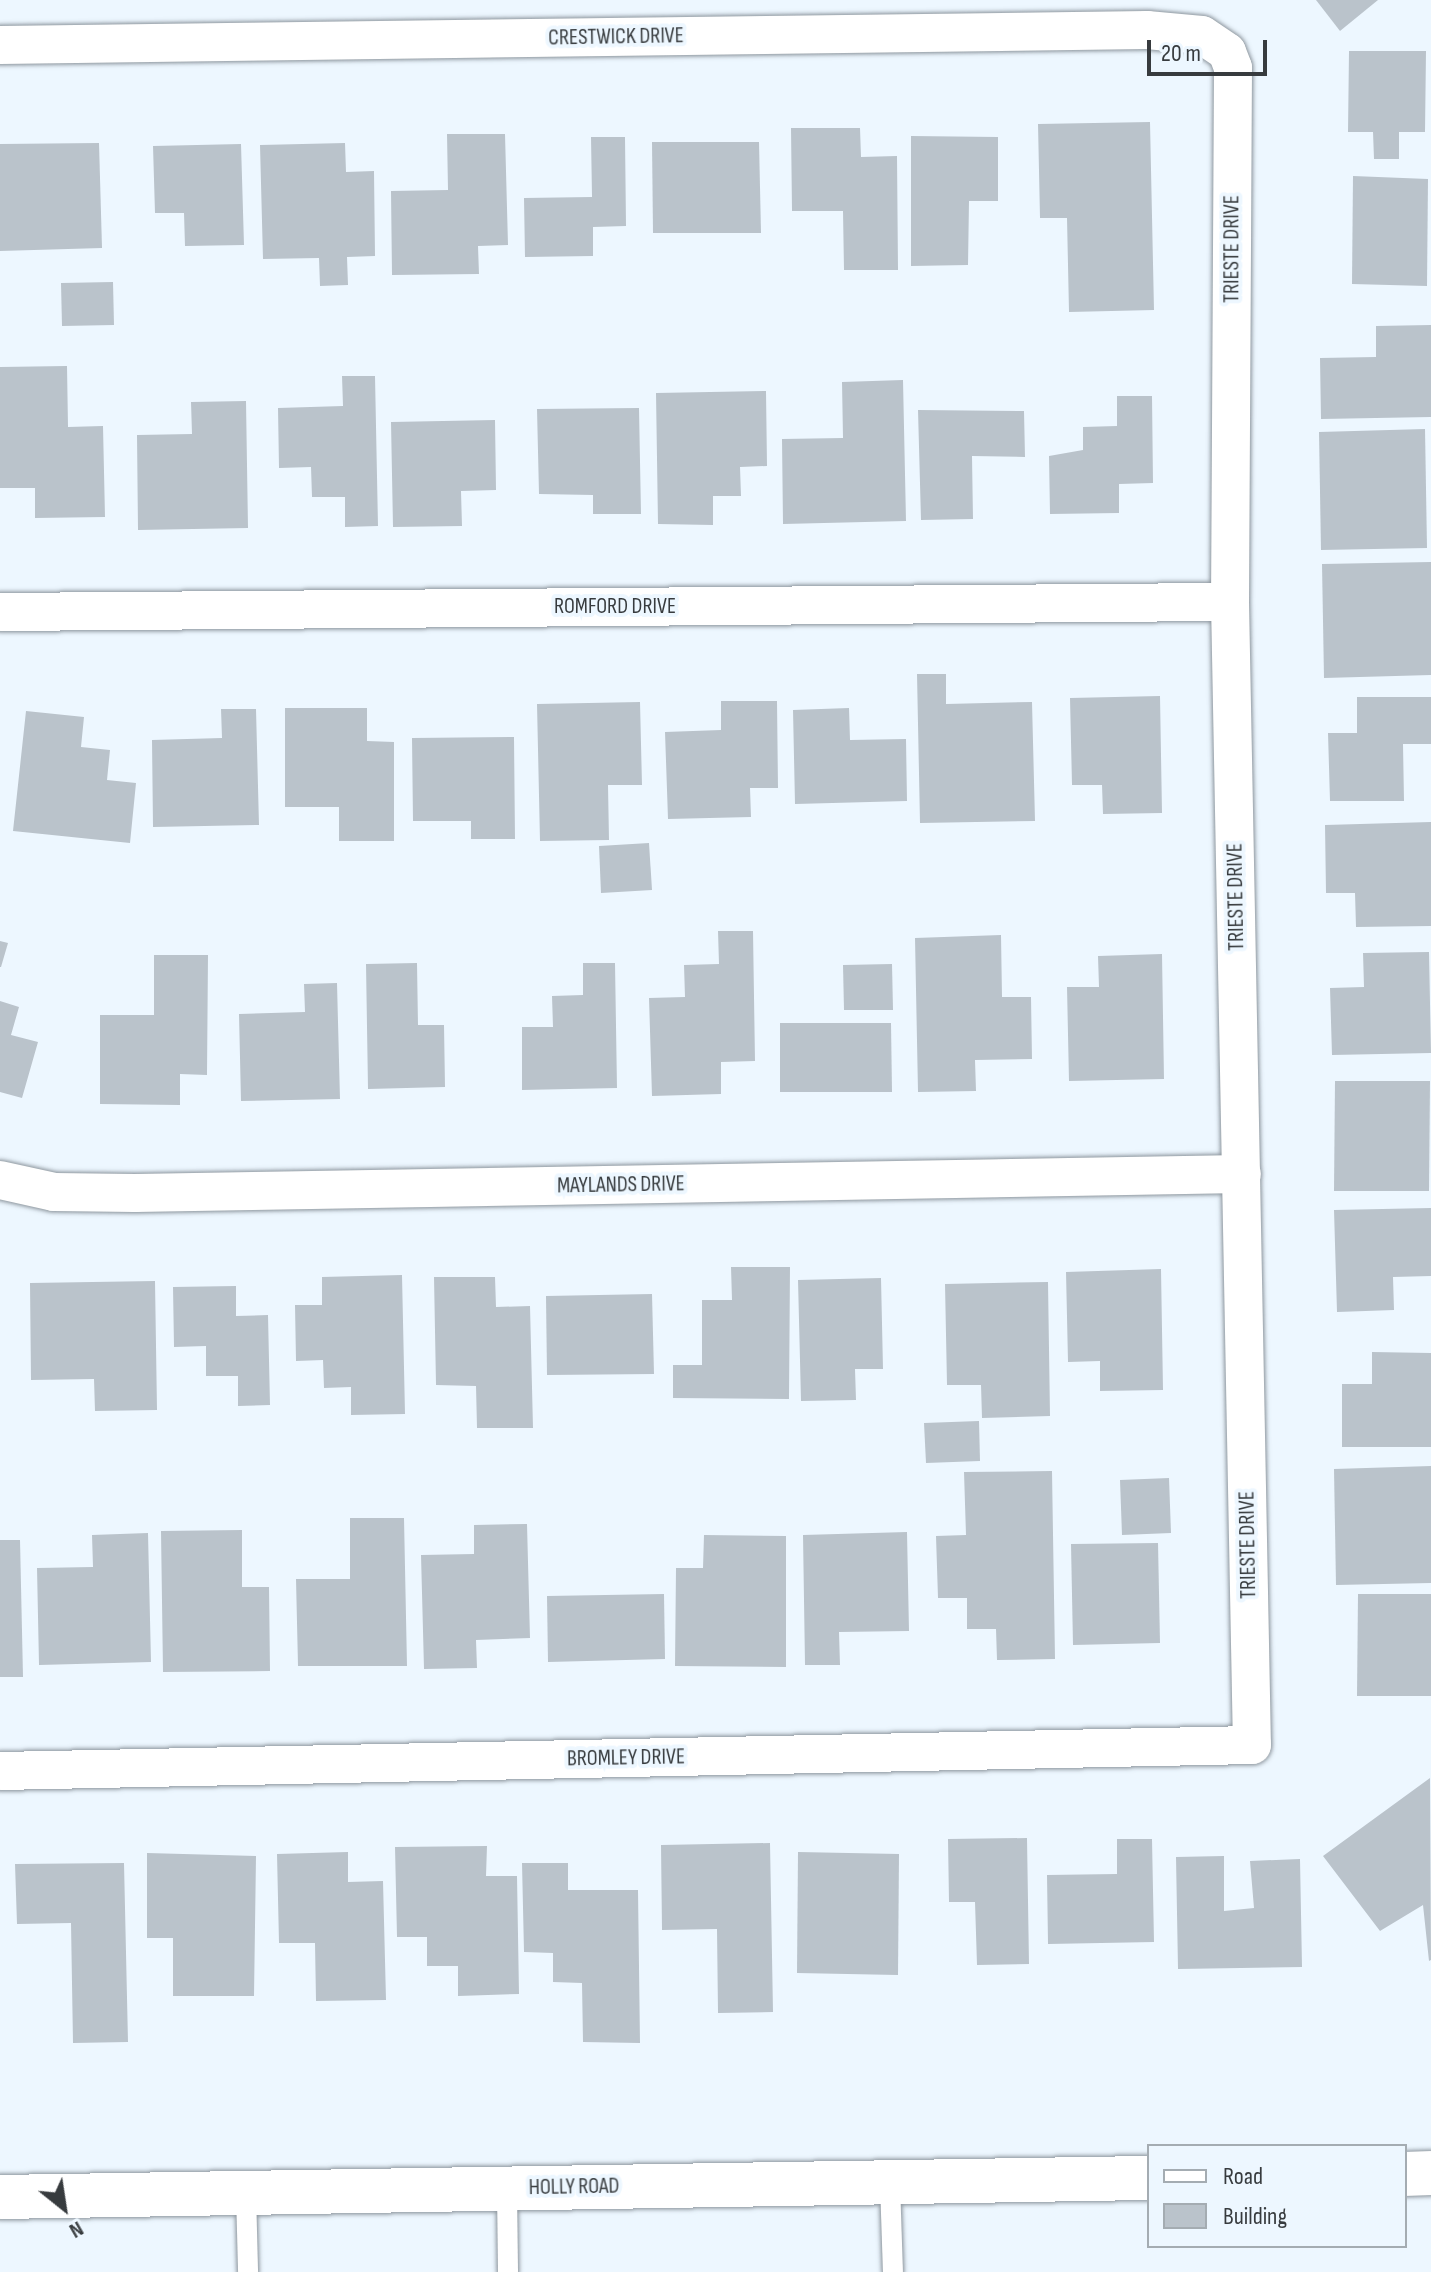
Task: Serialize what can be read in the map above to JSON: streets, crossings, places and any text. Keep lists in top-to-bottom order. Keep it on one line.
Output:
{"streets":{"main road":["HOLLY ROAD"],"street":["CRESTWICK DRIVE","TRIESTE DRIVE","ROMFORD DRIVE","MAYLANDS DRIVE","BROMLEY DRIVE"]},"crossings":[["CRESTWICK DRIVE","TRIESTE DRIVE"],["TRIESTE DRIVE","ROMFORD DRIVE"],["TRIESTE DRIVE","MAYLANDS DRIVE"],["TRIESTE DRIVE","BROMLEY DRIVE"]],"legend":["Road","Building"],"scale_bar":"20 m","north":"bottom right"}
